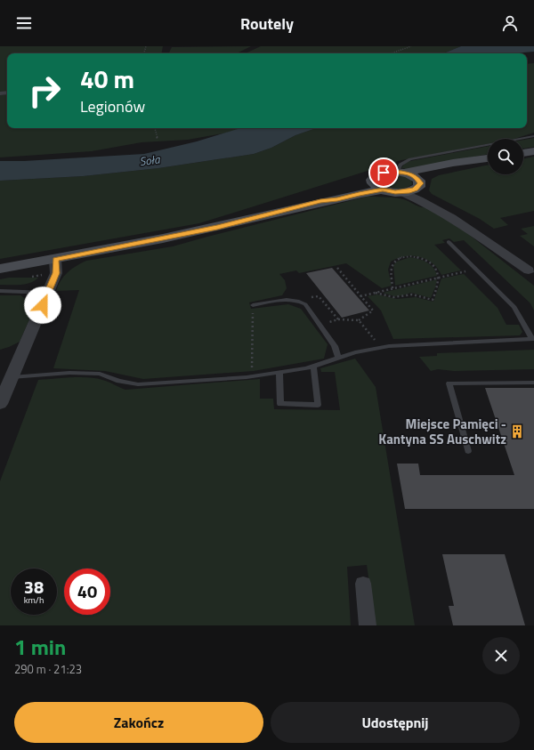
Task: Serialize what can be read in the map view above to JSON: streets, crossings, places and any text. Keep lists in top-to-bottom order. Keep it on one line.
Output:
{"water":["Soła"],"places":{"building":["Miejsce Pamięci - Kantyna SS Auschwitz"]},"page":{"header":"Routely","turn":["40 m","Legionów"],"speed":"38 km/h","limit":"40","heading":["1 min","290 m · 21:23"],"buttons":["Zakończ","Udostępnij"]}}
